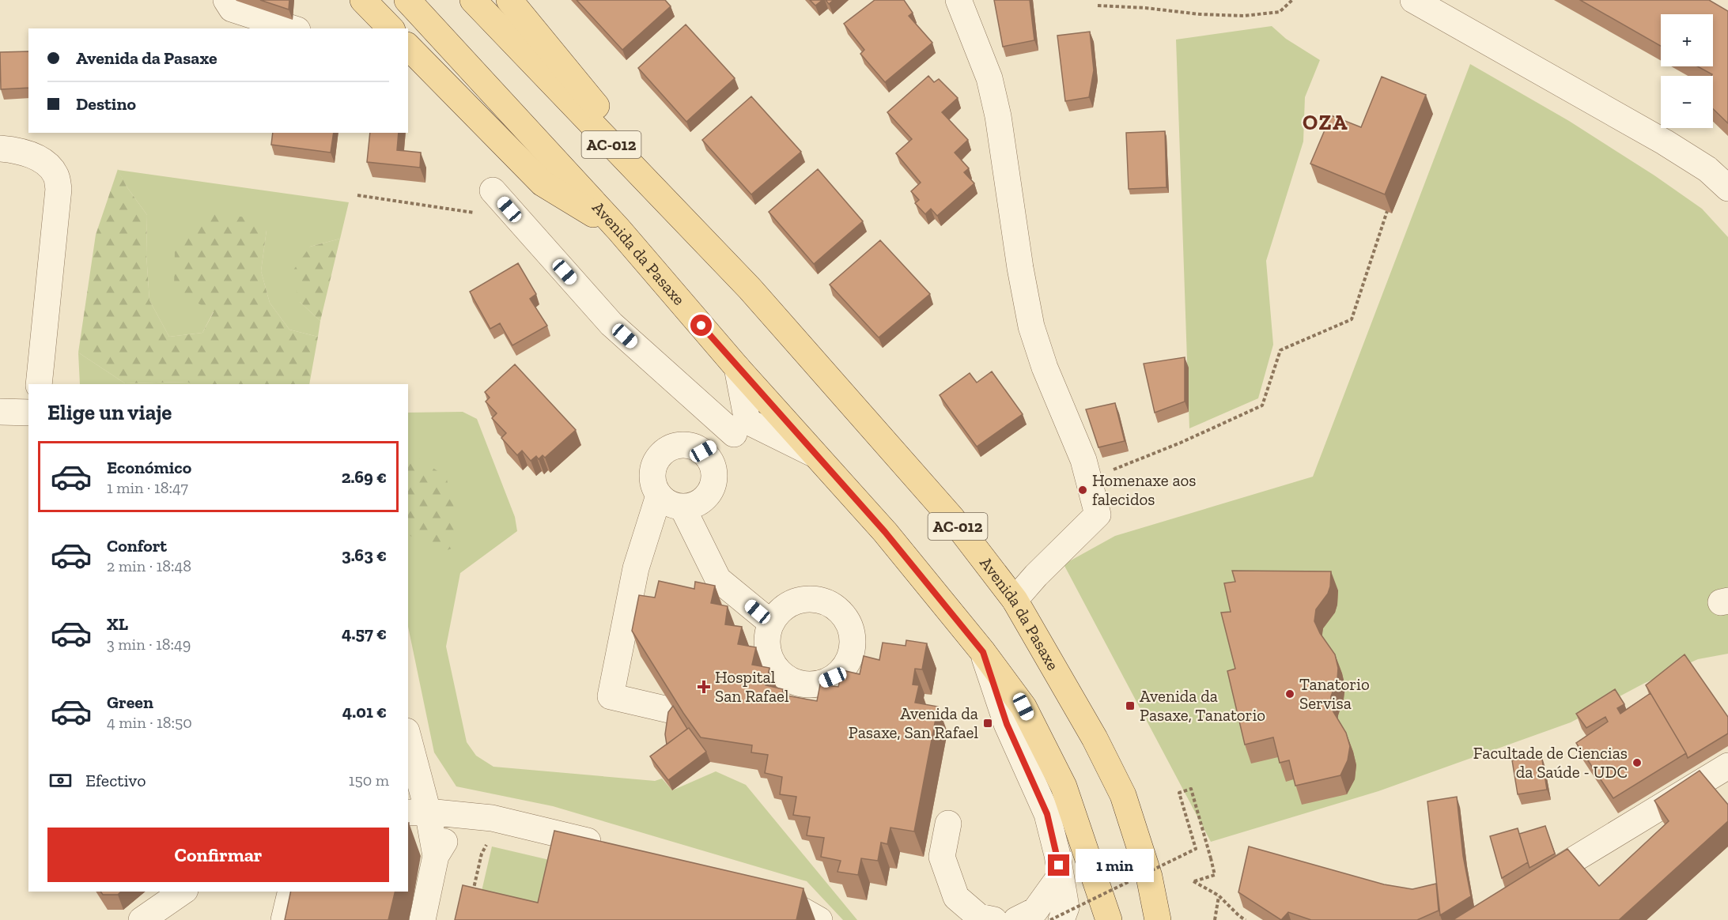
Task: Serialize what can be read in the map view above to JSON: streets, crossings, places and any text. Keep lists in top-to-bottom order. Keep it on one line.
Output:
{"streets":{"main road":["AC-012","Avenida da Pasaxe"]},"districts":["OZA"],"places":{"other":["Homenaxe aos falecidos","Tanatorio Servisa","Facultade de Ciencias da Saúde - UDC"],"health":["Hospital San Rafael"],"transit":["Avenida da Pasaxe, Tanatorio","Avenida da Pasaxe, San Rafael"]},"page":{"map_buttons":["+","−"],"banner":["Avenida da Pasaxe","Destino"],"heading":"Elige un viaje","list":[{"name":"Económico","note":"1 min · 18:47","value":"2.69 €"},{"name":"Confort","note":"2 min · 18:48","value":"3.63 €"},{"name":"XL","note":"3 min · 18:49","value":"4.57 €"},{"name":"Green","note":"4 min · 18:50","value":"4.01 €"}],"pay":["Efectivo","150 m"],"buttons":"Confirmar","bubble":"1 min"}}
